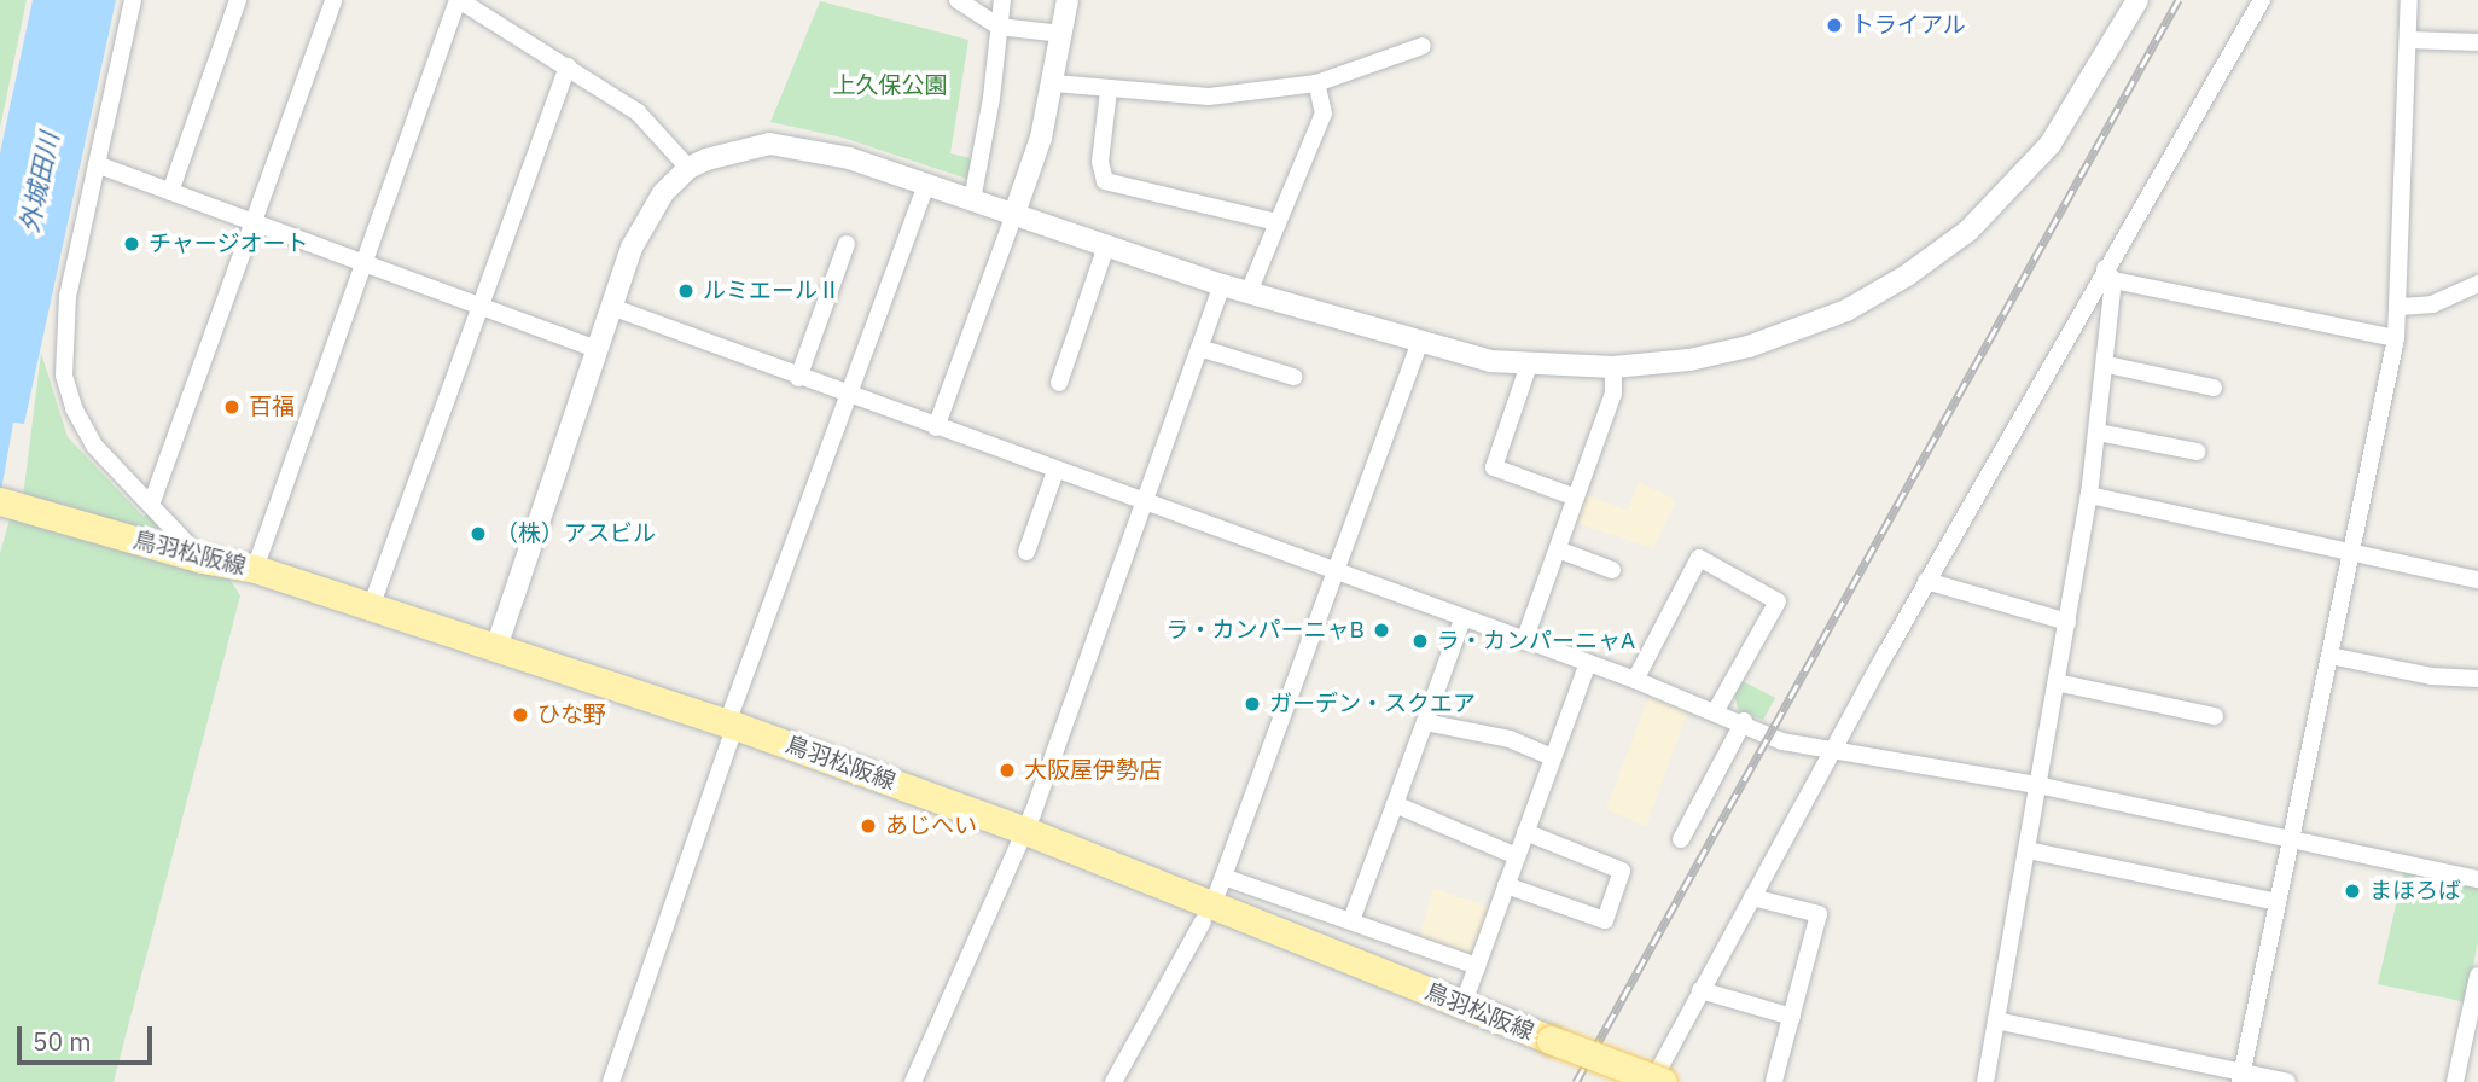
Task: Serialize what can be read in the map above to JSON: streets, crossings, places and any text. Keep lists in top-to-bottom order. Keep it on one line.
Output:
{"streets":{"main road":["鳥羽松阪線"]},"water":["外城田川"],"parks":["上久保公園"],"places":["トライアル","チャージオート","ルミエールⅡ","百福","（株）アスビル","ラ・カンパーニャB","ラ・カンパーニャA","ガーデン・スクエア","ひな野","大阪屋伊勢店","あじへい","まほろば"],"scale_bar":"50 m"}
